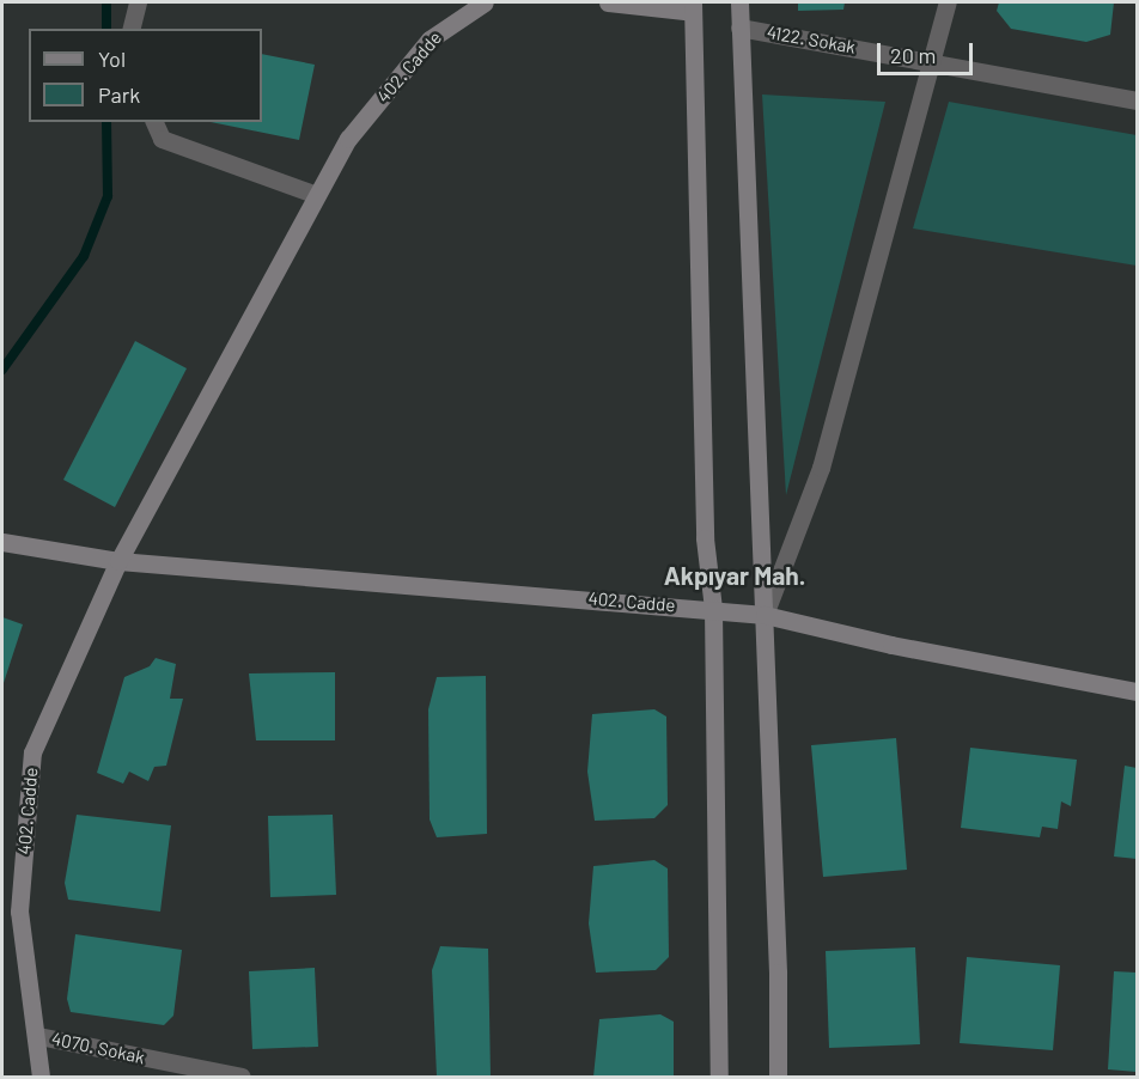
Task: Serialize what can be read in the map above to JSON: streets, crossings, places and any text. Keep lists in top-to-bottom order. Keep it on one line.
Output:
{"streets":{"street":["4122. Sokak","402. Cadde","4070. Sokak"]},"crossings":[["402. Cadde","4070. Sokak"]],"districts":["Akpıyar Mah."],"legend":["Yol","Park"],"scale_bar":"20 m"}
